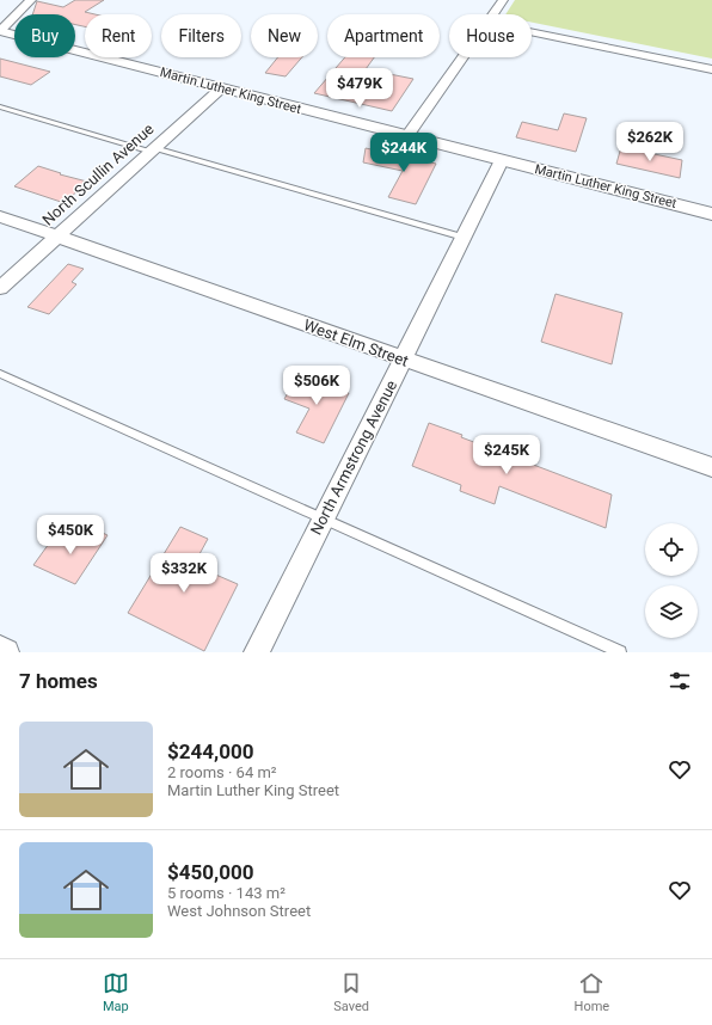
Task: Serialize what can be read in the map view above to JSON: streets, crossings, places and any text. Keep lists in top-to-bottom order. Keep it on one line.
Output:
{"streets":{"street":["Martin Luther King Street","North Scullin Avenue","West Elm Street","North Armstrong Avenue"]},"crossings":[["Martin Luther King Street","North Scullin Avenue"],["Martin Luther King Street","North Armstrong Avenue"],["North Scullin Avenue","West Elm Street"],["West Elm Street","North Armstrong Avenue"]],"page":{"chip":["Buy","Rent","Filters","New","Apartment","House"],"price":["$479K","$262K","$244K","$506K","$245K","$450K","$332K"],"heading":"7 homes","list":[{"name":"$244,000","note":"2 rooms · 64 m² · Martin Luther King Street"},{"name":"$450,000","note":"5 rooms · 143 m² · West Johnson Street"}],"tabs":["Map","Saved","Home"]}}
